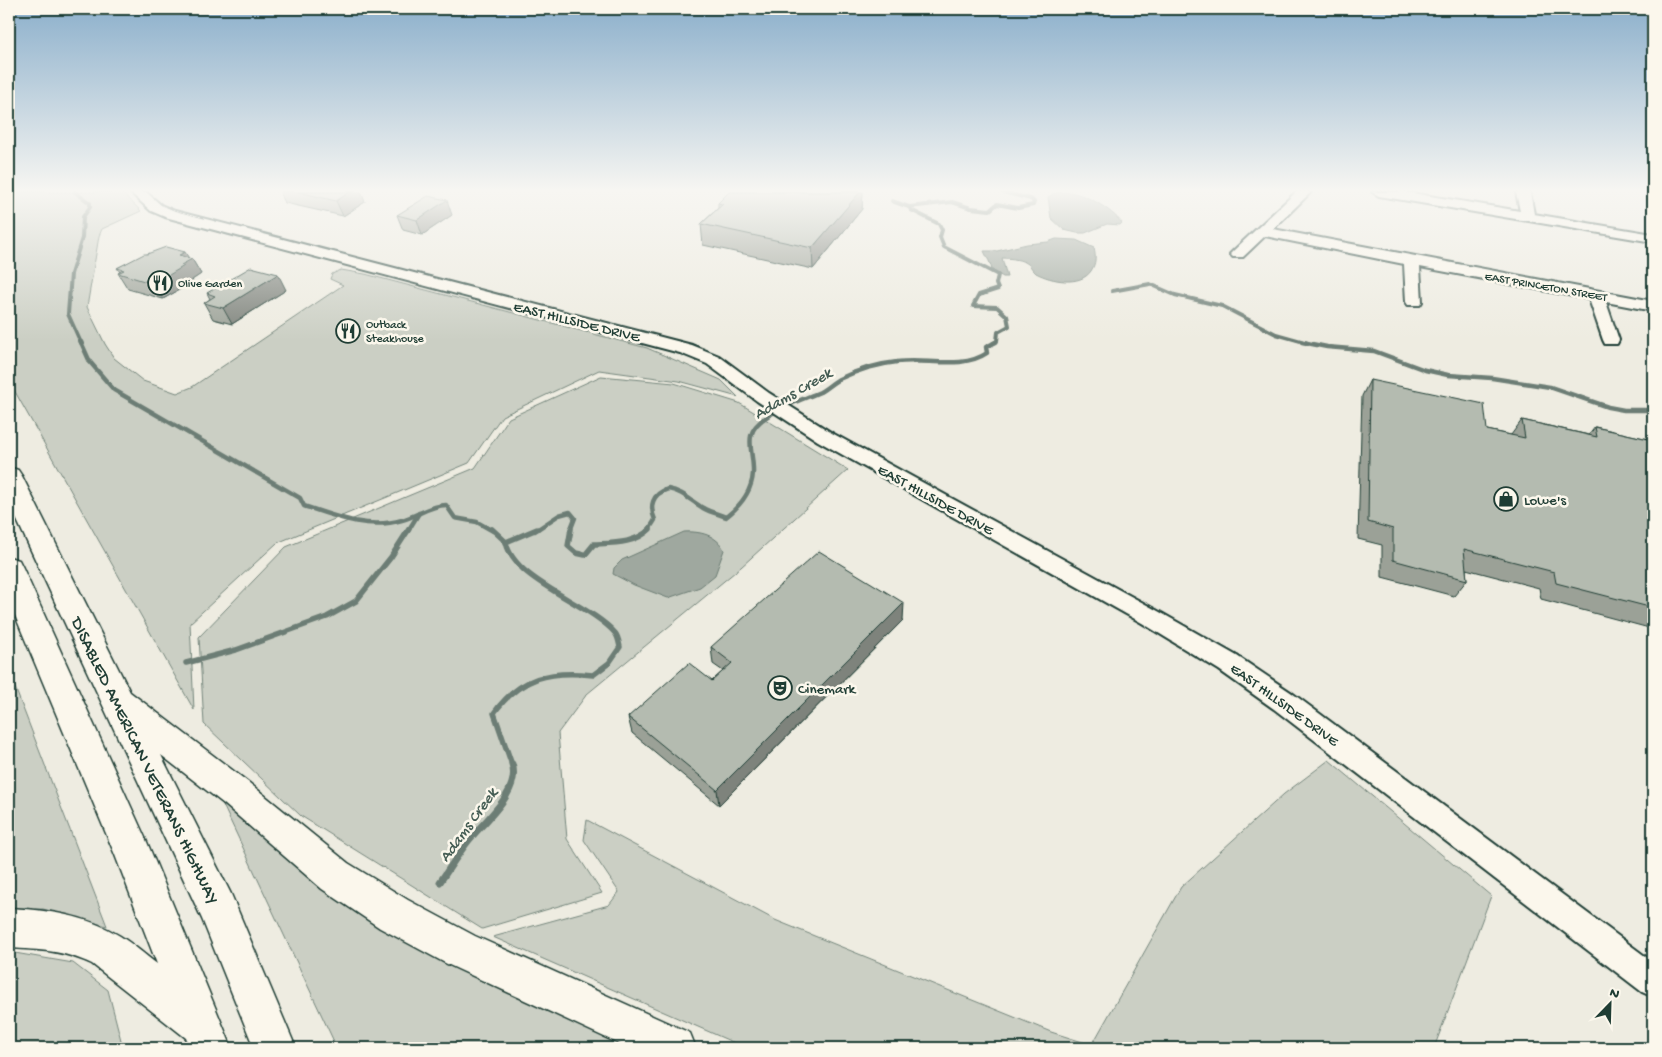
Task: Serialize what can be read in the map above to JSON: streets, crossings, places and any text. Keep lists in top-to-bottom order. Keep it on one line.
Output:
{"streets":{"highway":["DISABLED AMERICAN VETERANS HIGHWAY"],"street":["EAST PRINCETON STREET","EAST HILLSIDE DRIVE"]},"water":["Adams Creek"],"places":{"restaurant":["Olive Garden","Outback Steakhouse"],"shop":["Lowe's"],"theatre":["Cinemark"]},"north":"top right"}
